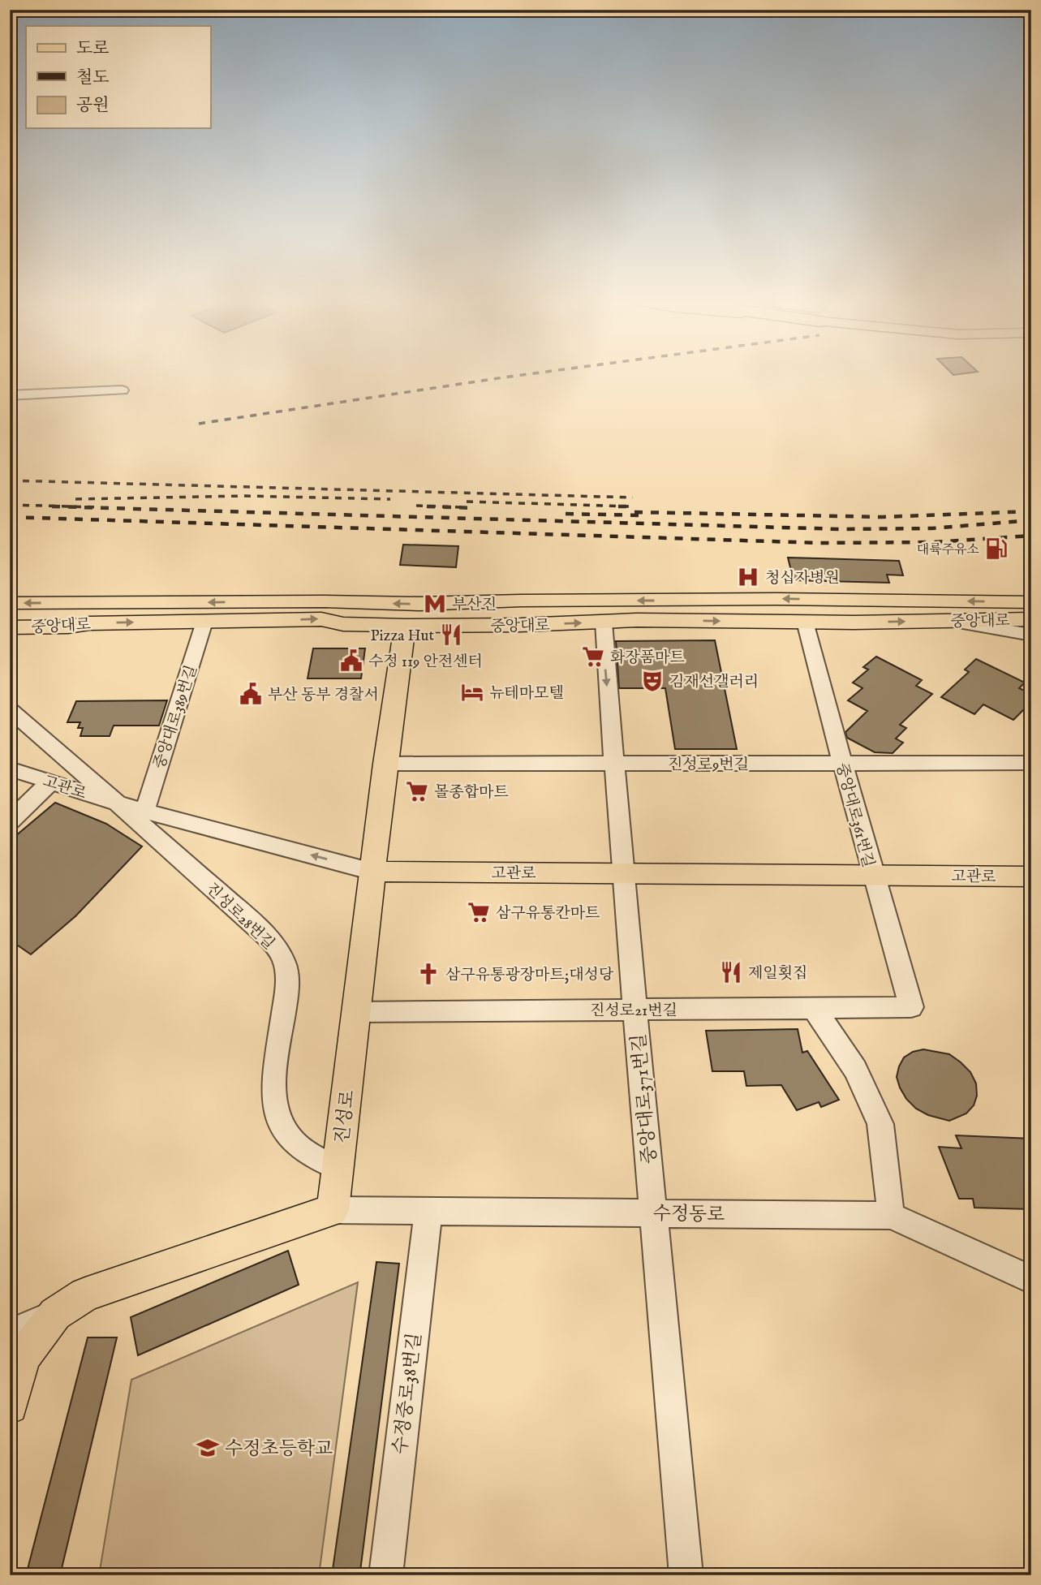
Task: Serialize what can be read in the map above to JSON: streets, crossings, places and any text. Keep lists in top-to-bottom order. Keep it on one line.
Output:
{"streets":{"main road":["중앙대로","고관로","진성로"],"street":["중앙대로389번길","진성로9번길","중앙대로361번길","진성로28번길","진성로21번길","중앙대로371번길","수정동로","수정중로38번길"]},"crossings":[["중앙대로","중앙대로389번길"],["중앙대로","중앙대로361번길"],["중앙대로","중앙대로371번길"],["중앙대로","진성로"],["중앙대로389번길","고관로"],["진성로9번길","중앙대로361번길"],["진성로9번길","중앙대로371번길"],["진성로9번길","진성로"],["고관로","중앙대로361번길"],["고관로","진성로28번길"],["고관로","중앙대로371번길"],["고관로","진성로"],["중앙대로361번길","진성로21번길"],["진성로28번길","진성로"],["진성로21번길","중앙대로371번길"],["진성로21번길","진성로"],["중앙대로371번길","수정동로"],["진성로","수정동로"],["수정동로","수정중로38번길"]],"places":{"fuel station":["대륙주유소"],"hospital":["청십자병원"],"metro station":["부산진"],"restaurant":["Pizza Hut","제일횟집"],"supermarket":["화장품마트","몰종합마트","삼구유통칸마트"],"public building":["수정 119 안전센터","부산 동부 경찰서"],"theatre":["김재선갤러리"],"hotel":["뉴테마모텔"],"church":["삼구유통광장마트;대성당"],"school or university":["수정초등학교"]},"legend":["도로","철도","공원"]}
